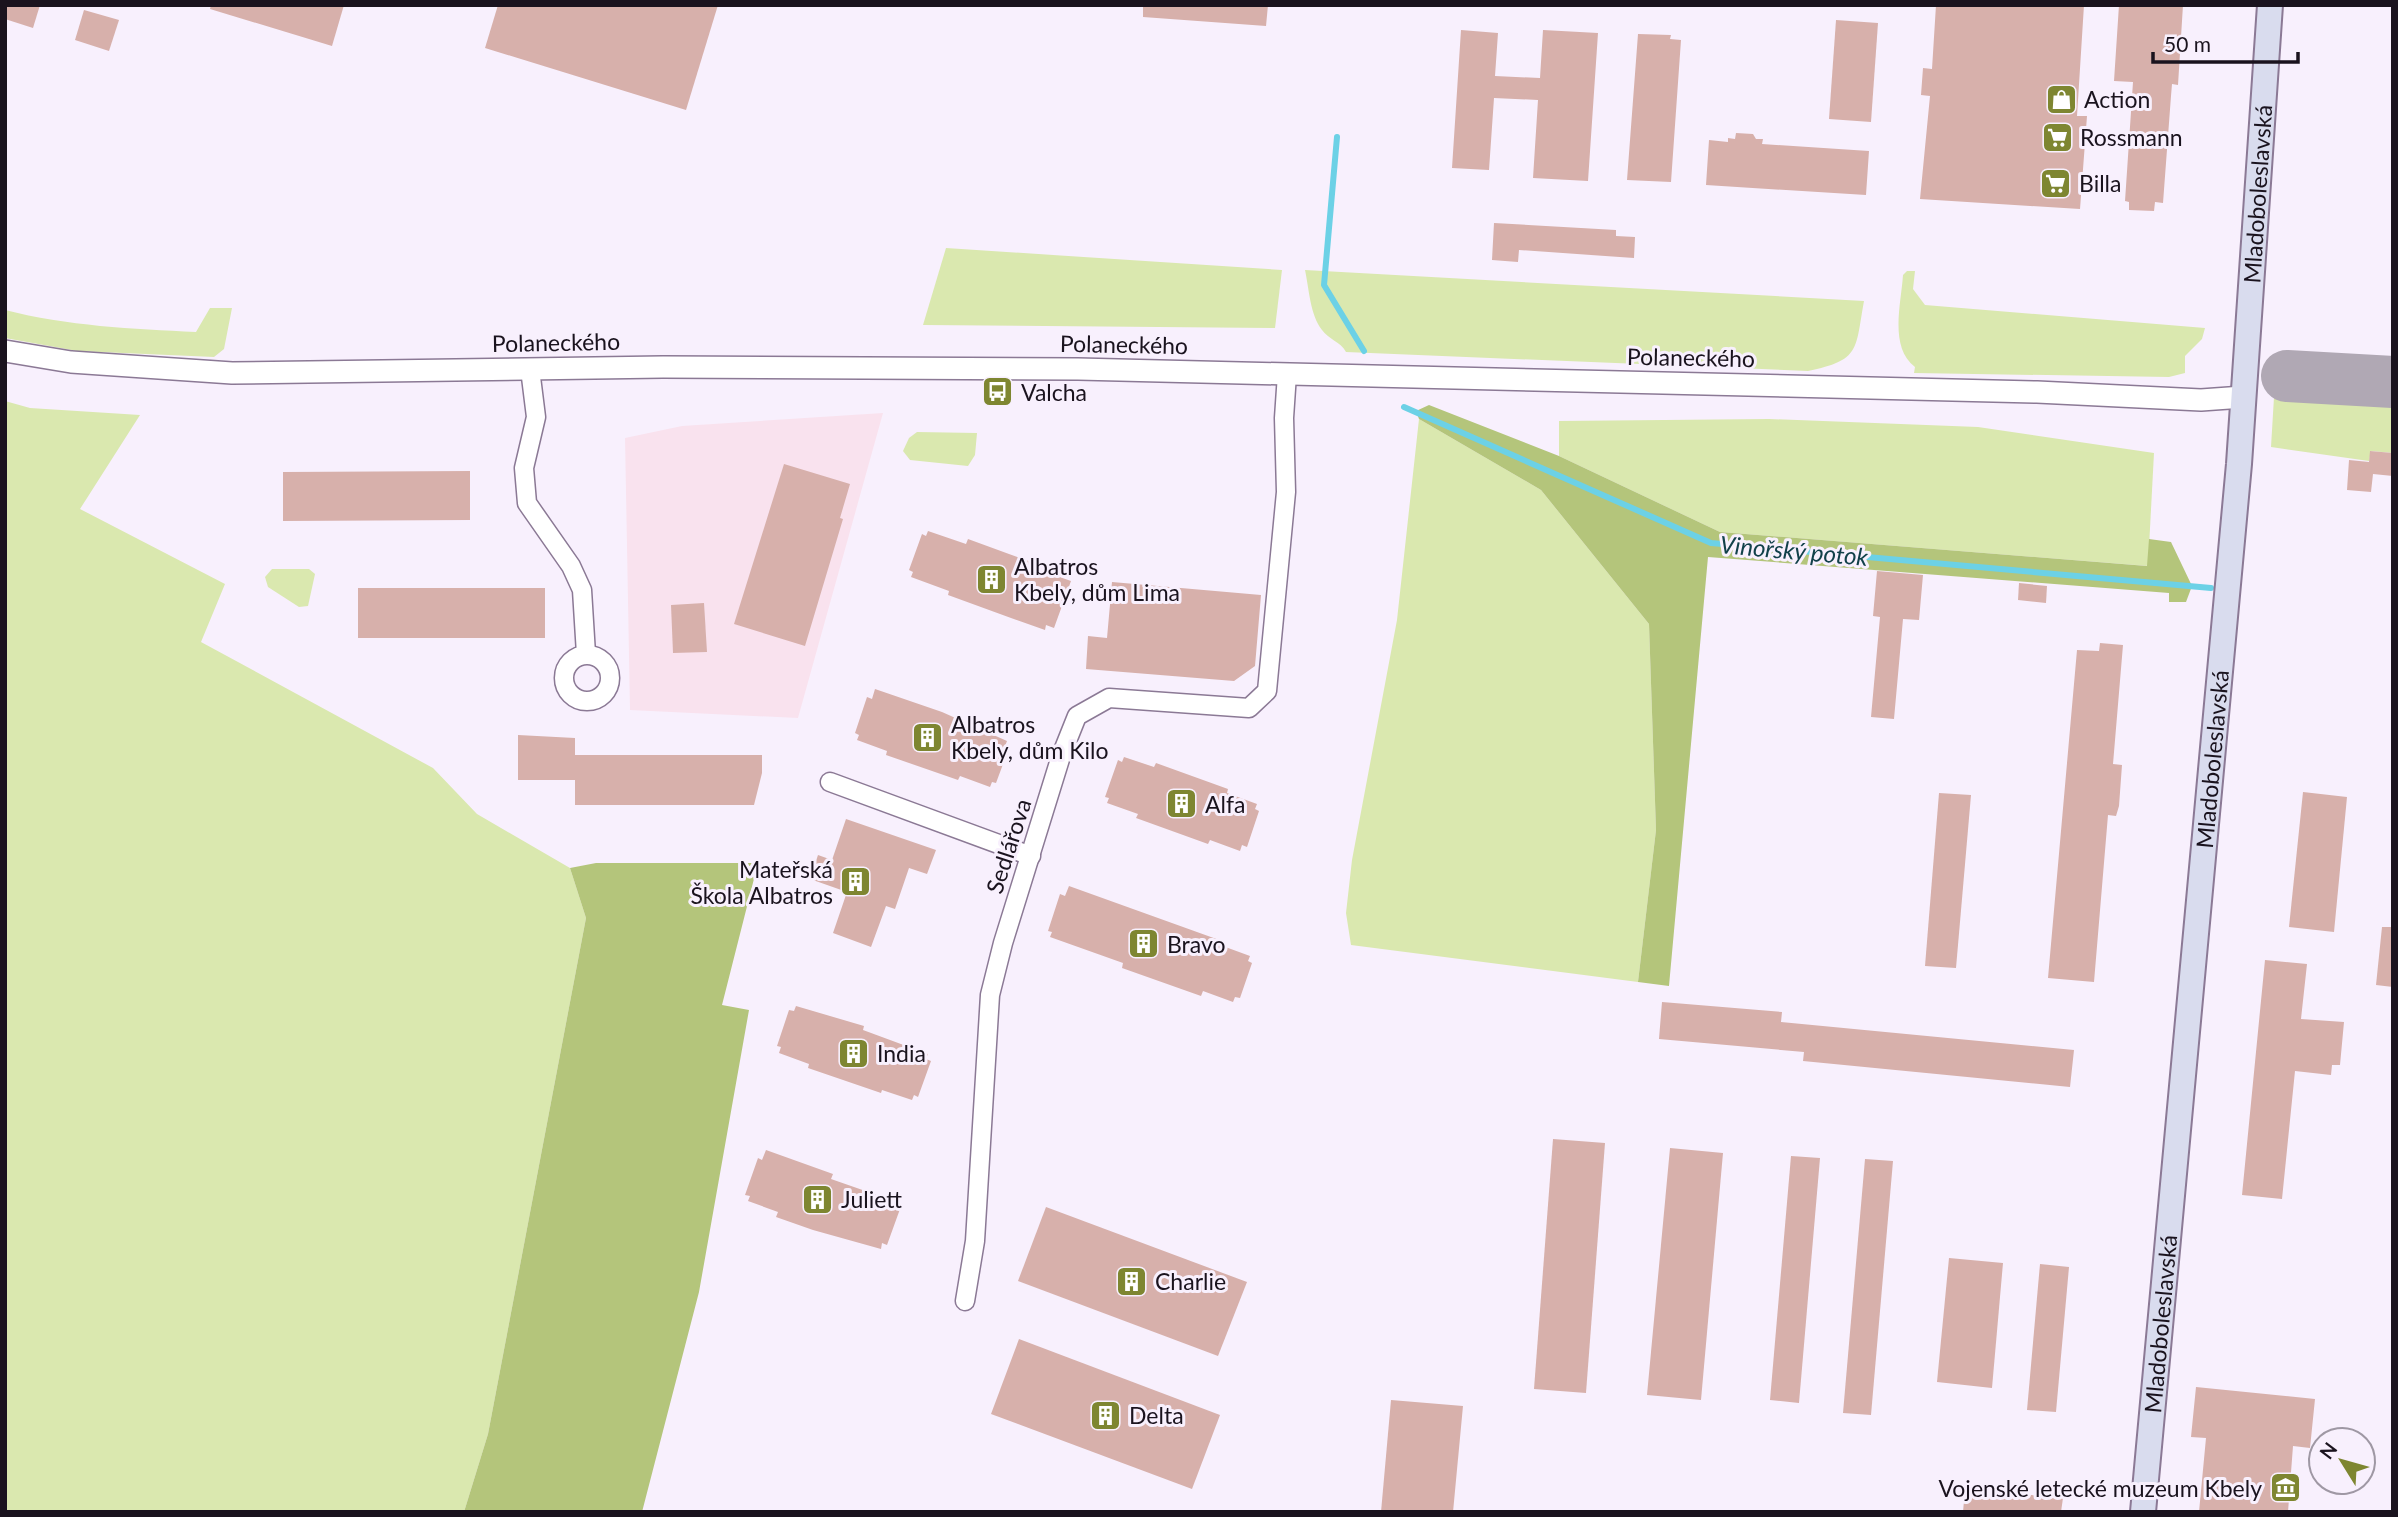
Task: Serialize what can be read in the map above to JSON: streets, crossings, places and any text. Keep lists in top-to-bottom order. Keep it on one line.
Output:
{"streets":{"main road":["Mladoboleslavská"],"street":["Polaneckého","Sedlářova"]},"crossings":[["Mladoboleslavská","Polaneckého"],["Polaneckého","Sedlářova"]],"water":["Vinořský potok"],"places":{"shop":["Action"],"supermarket":["Rossmann","Billa"],"bus stop":["Valcha"],"building":["Albatros Kbely, dům Lima","Albatros Kbely, dům Kilo","Alfa","Mateřská Škola Albatros","Bravo","India","Juliett","Charlie","Delta"],"museum":["Vojenské letecké muzeum Kbely"]},"scale_bar":"50 m","north":"top left"}
